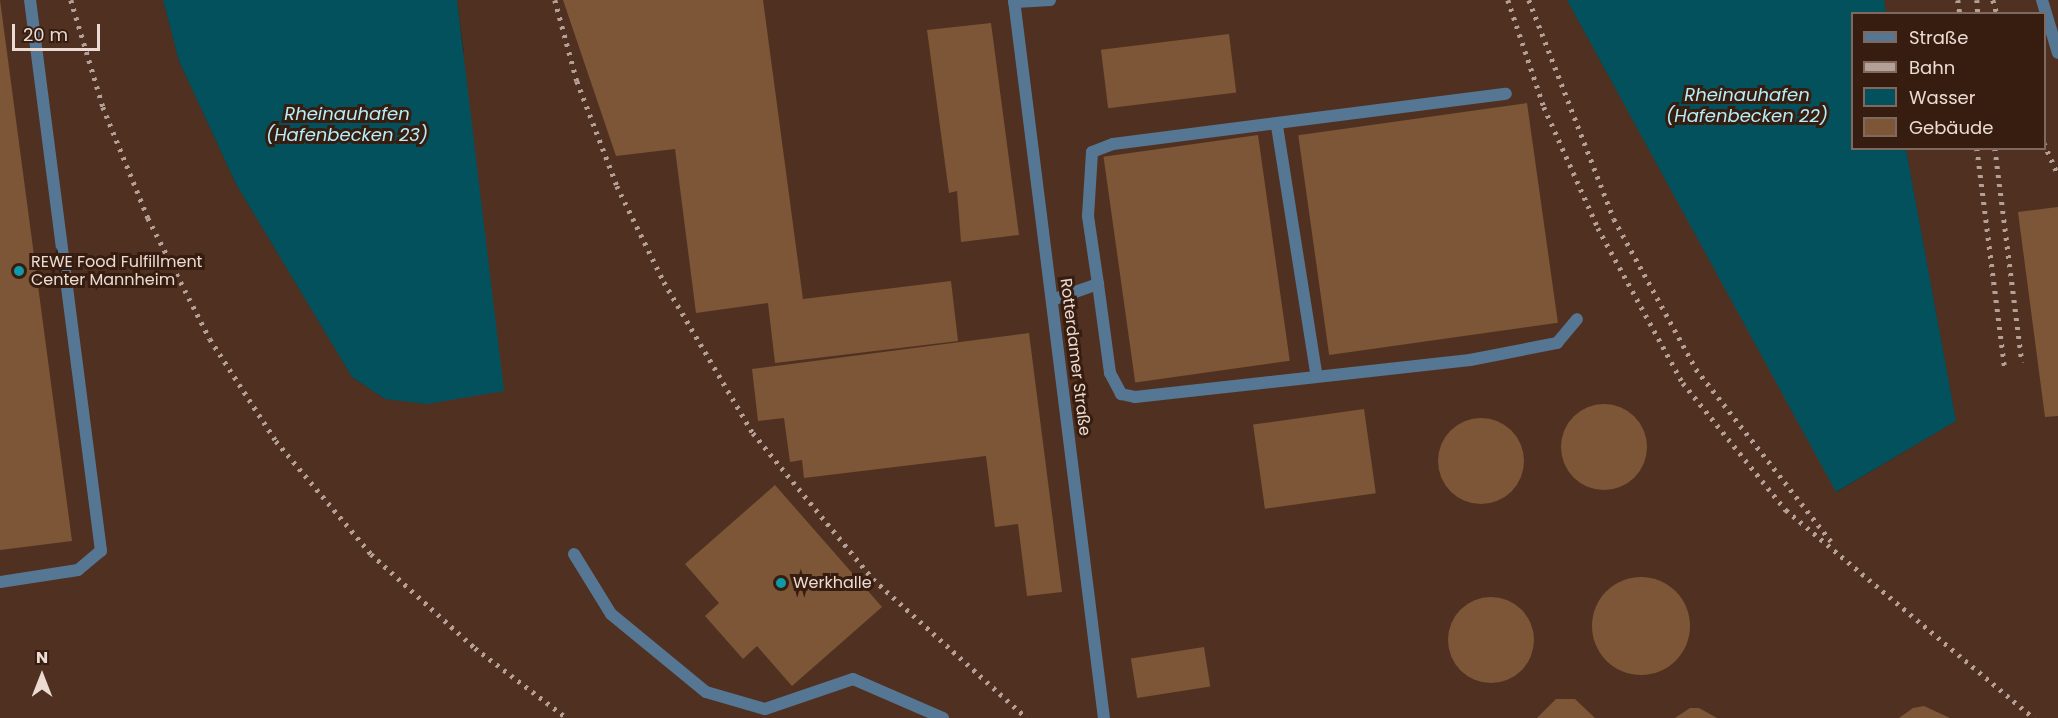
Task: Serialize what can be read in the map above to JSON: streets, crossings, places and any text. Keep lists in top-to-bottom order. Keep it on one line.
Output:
{"streets":{"street":["Rotterdamer Straße"]},"water":["Rheinauhafen (Hafenbecken 22)","Rheinauhafen (Hafenbecken 23)"],"places":["REWE Food Fulfillment Center Mannheim","Werkhalle"],"legend":["Straße","Bahn","Wasser","Gebäude"],"scale_bar":"20 m","north":"top"}
